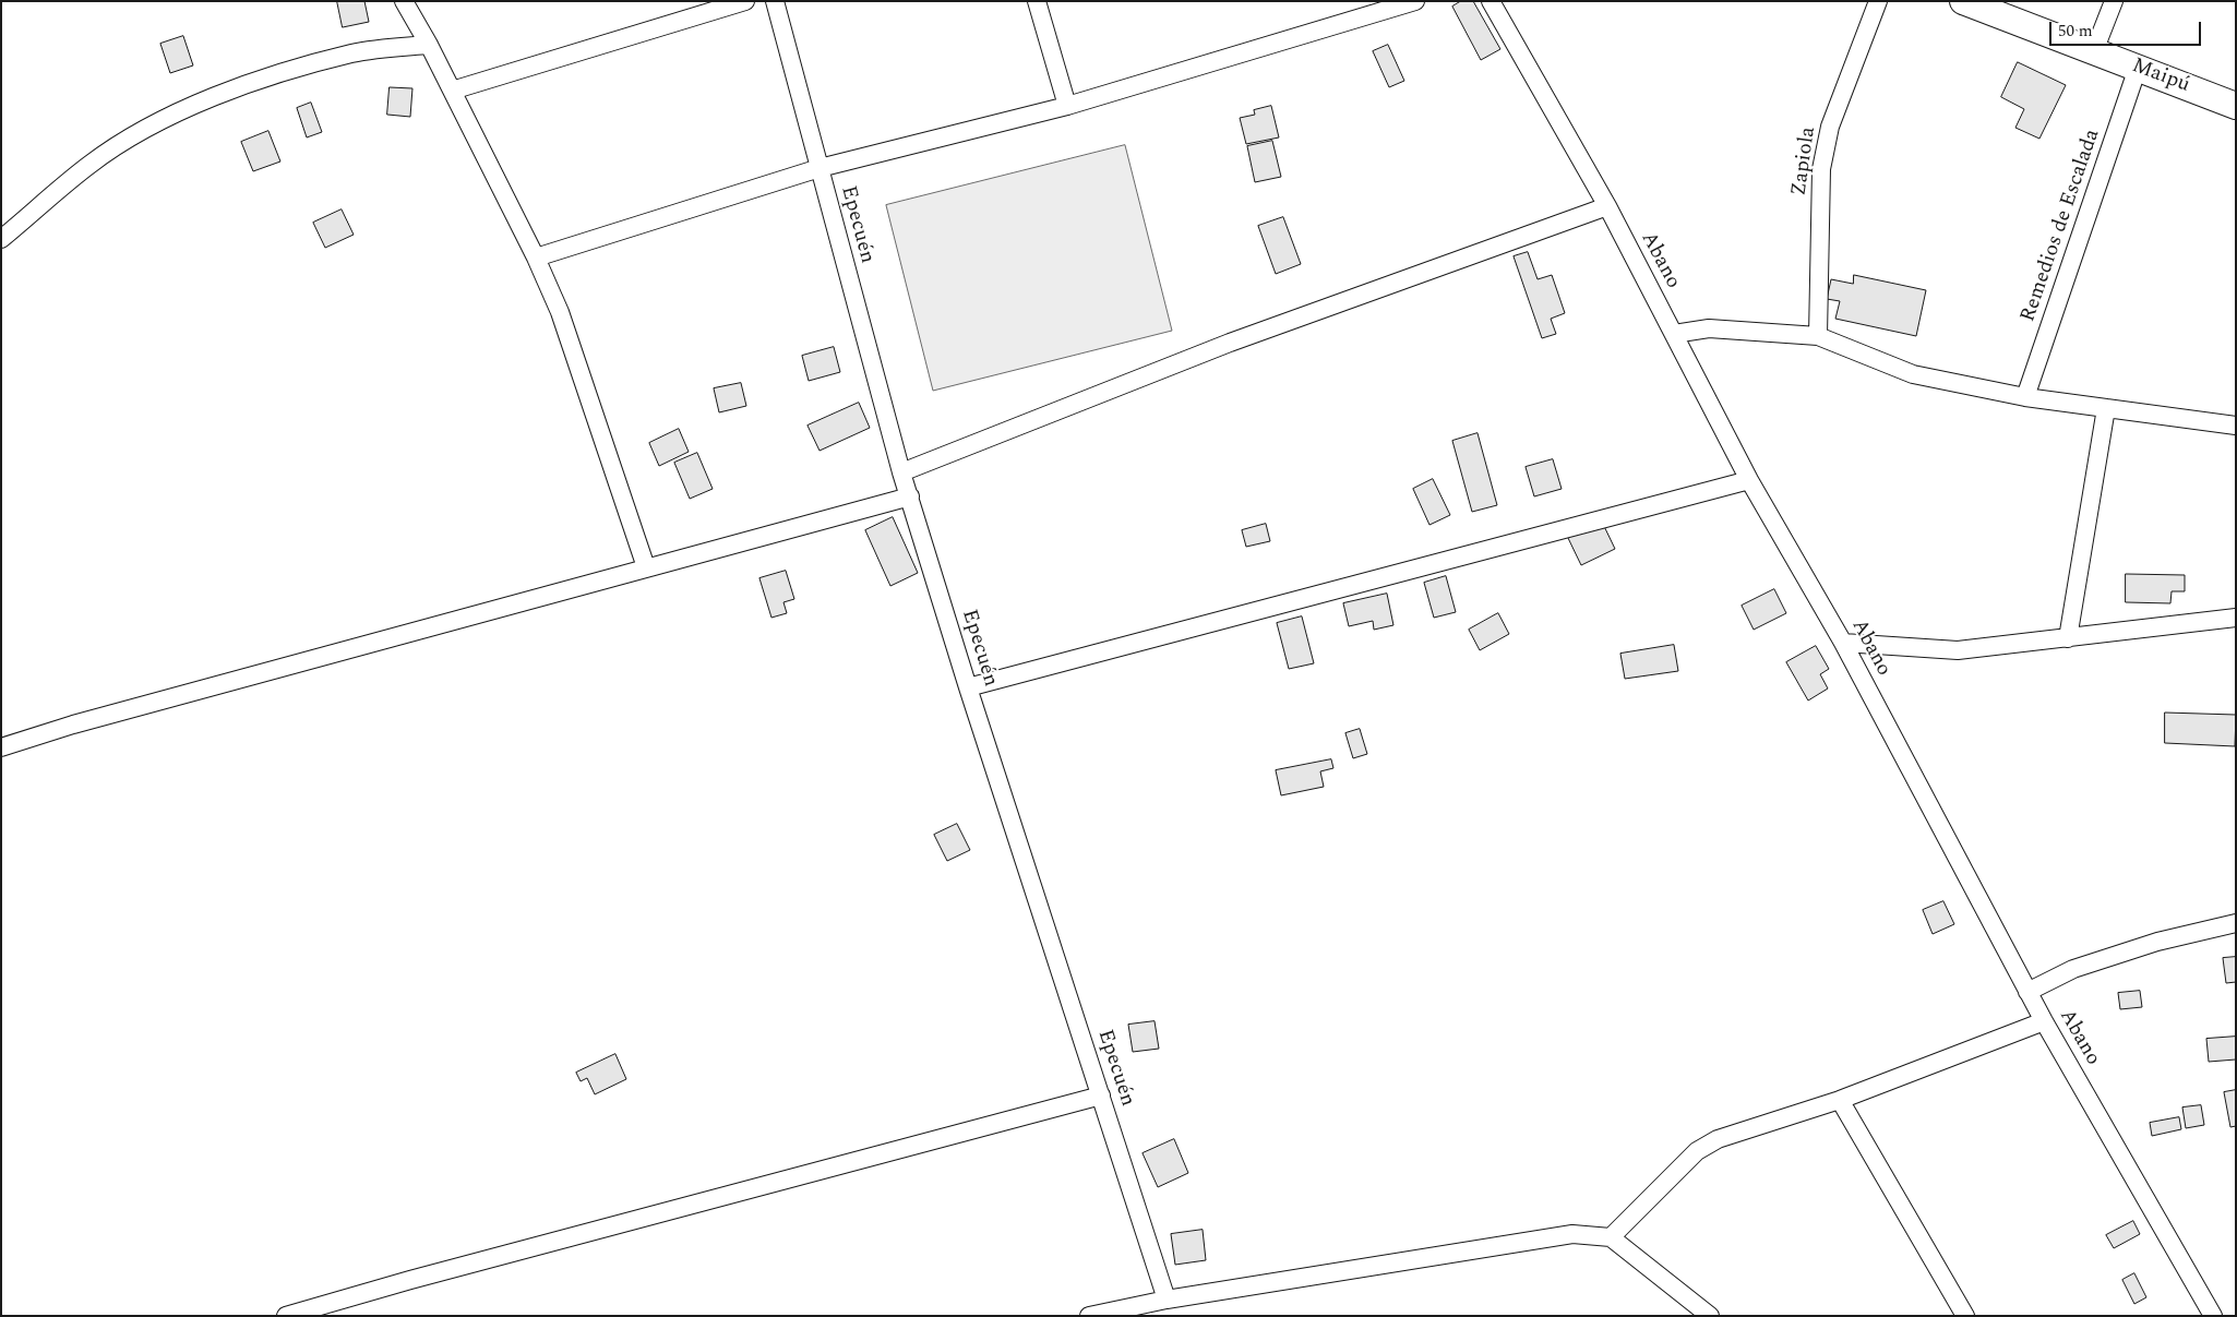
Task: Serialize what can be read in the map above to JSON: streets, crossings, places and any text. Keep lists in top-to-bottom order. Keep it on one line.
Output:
{"streets":{"main road":["Maipú"],"street":["Zapiola","Epecuén","Remedios de Escalada","Abano"]},"crossings":[["Maipú","Remedios de Escalada"]],"scale_bar":"50 m"}
